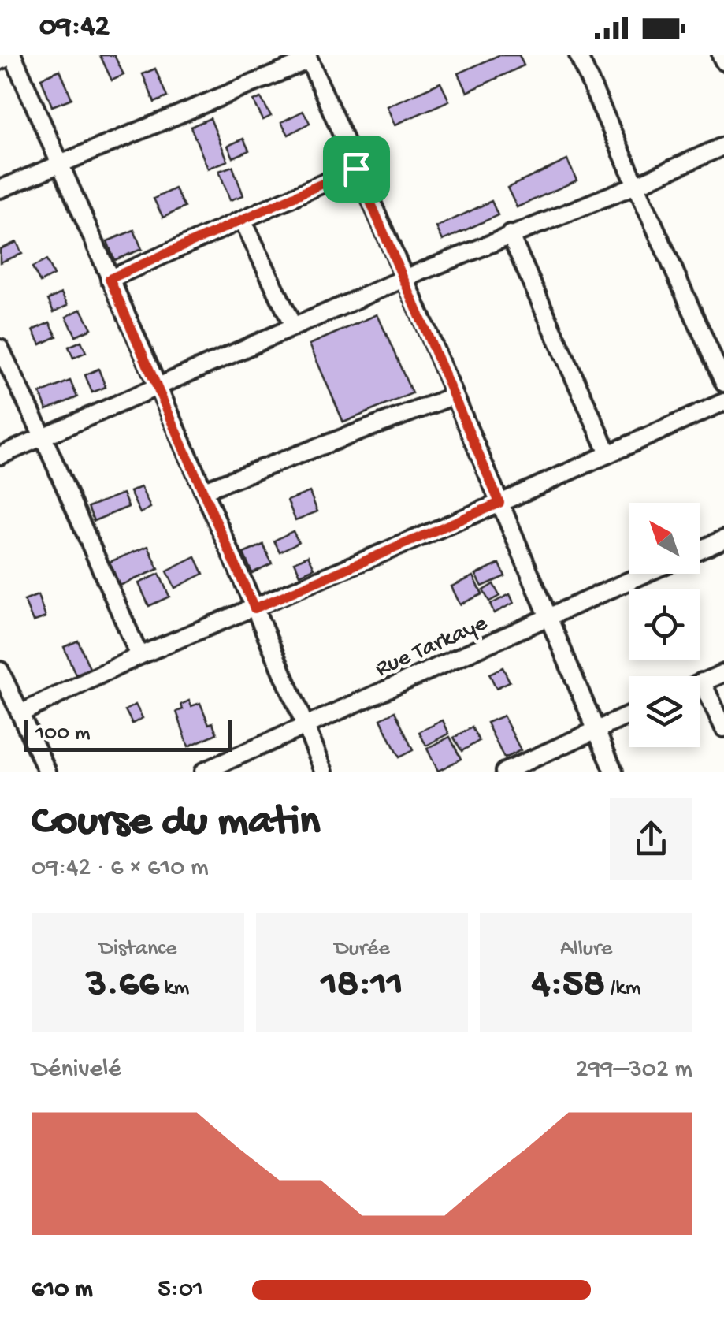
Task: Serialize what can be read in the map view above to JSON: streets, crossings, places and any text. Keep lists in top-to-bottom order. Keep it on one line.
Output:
{"streets":{"street":["Rue Tarkaye"]},"scale_bar":"100 m","north":"top left","page":{"status":"09:42","scale":"100 m","heading":["Course du matin","09:42 · 6 × 610 m"],"stats":[["Distance","3.66 km"],["Durée","18:11"],["Allure","4:58 /km"]],"chart":["Dénivelé","299–302 m"],"list":[{"name":"610 m","note":"5:01"}]}}
